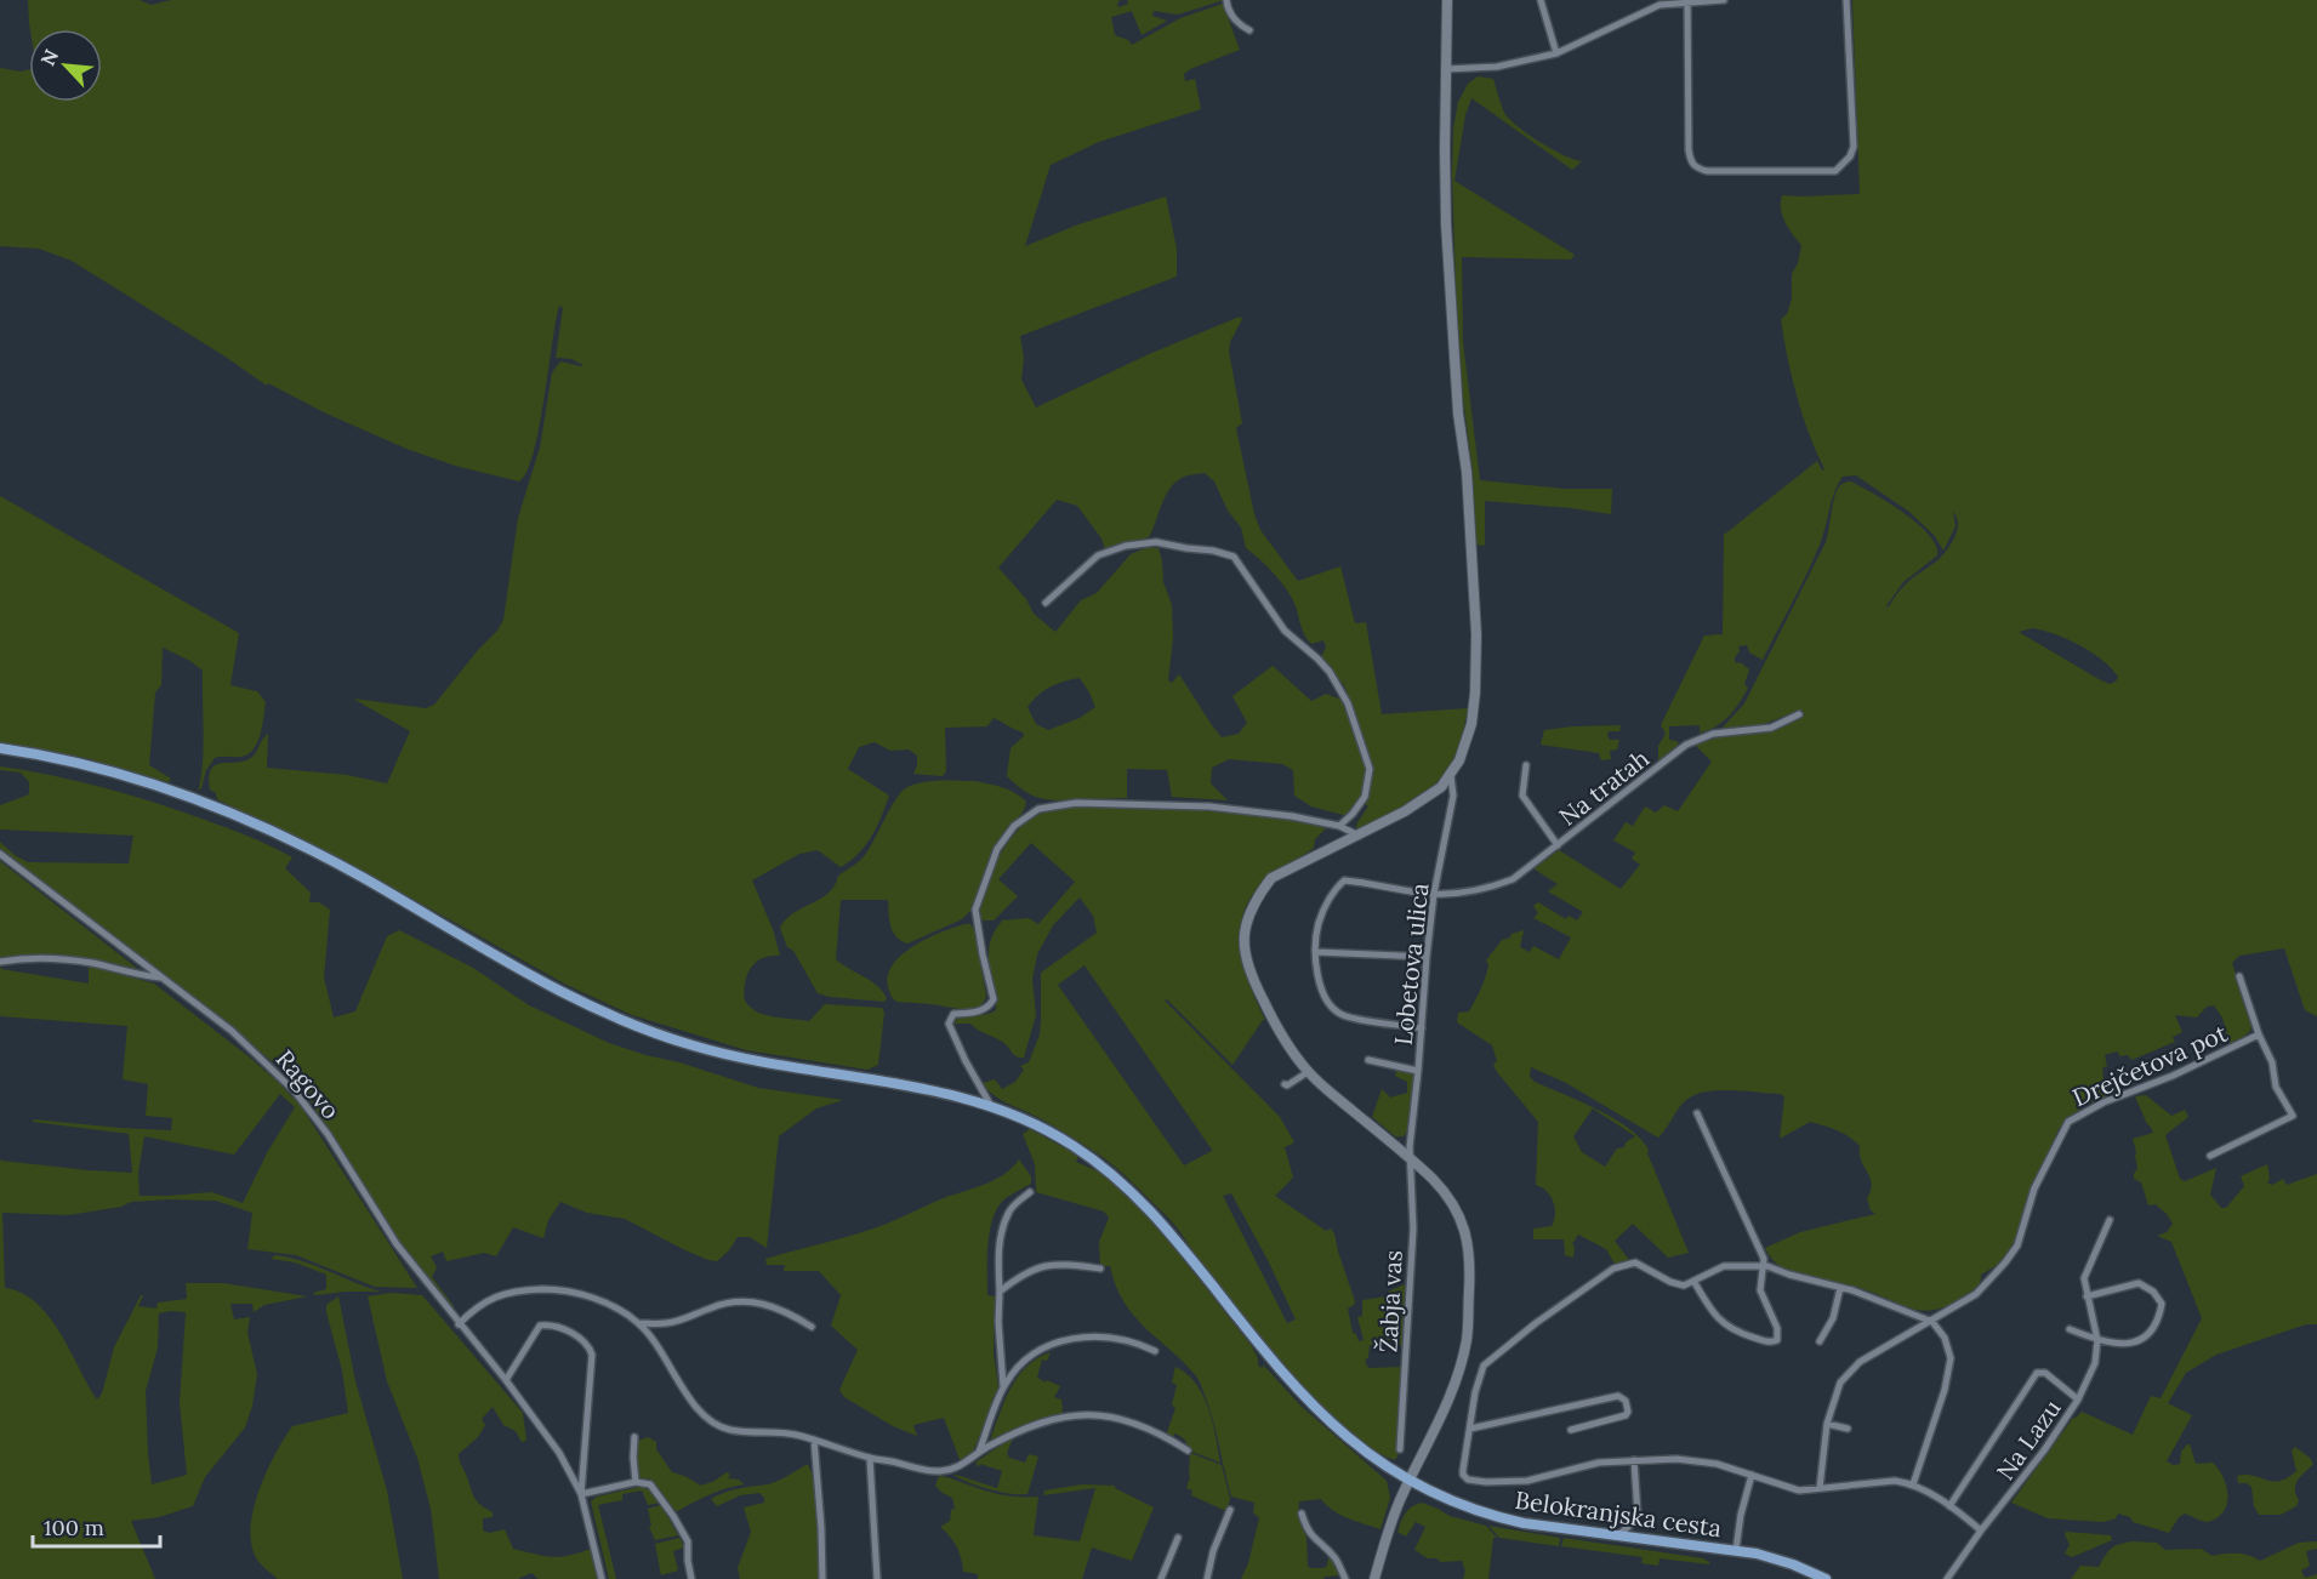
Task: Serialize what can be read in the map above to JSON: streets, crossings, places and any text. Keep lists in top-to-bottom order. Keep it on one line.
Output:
{"streets":{"main road":["Belokranjska cesta"],"street":["Na tratah","Lobetova ulica","Drejčetova pot","Ragovo","Žabja vas","Na Lazu"]},"crossings":[["Na tratah","Lobetova ulica"],["Lobetova ulica","Žabja vas"]],"scale_bar":"100 m","north":"top left"}
